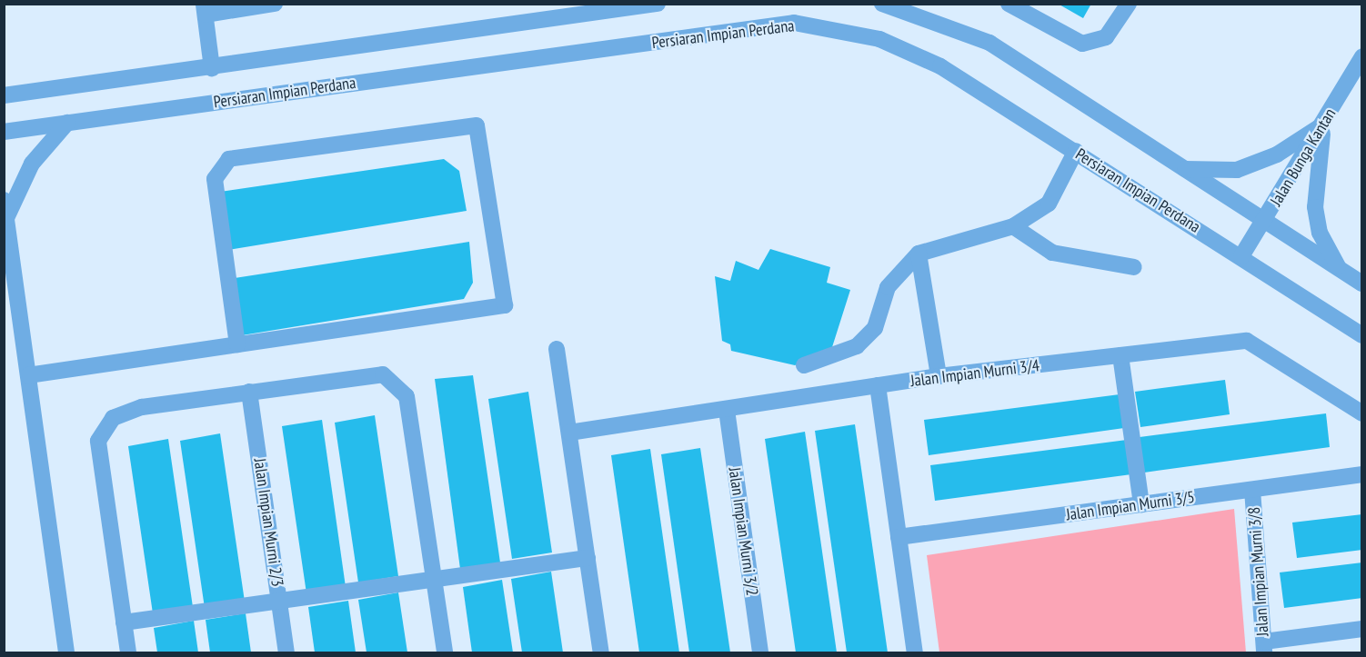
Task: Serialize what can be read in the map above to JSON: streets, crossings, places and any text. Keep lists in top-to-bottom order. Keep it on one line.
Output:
{"streets":{"street":["Persiaran Impian Perdana","Jalan Bunga Kantan","Jalan Impian Murni 3/4","Jalan Impian Murni 3/5","Jalan Impian Murni 2/3","Jalan Impian Murni 3/2","Jalan Impian Murni 3/8"]},"crossings":[["Persiaran Impian Perdana","Jalan Bunga Kantan"],["Jalan Impian Murni 3/4","Jalan Impian Murni 3/2"],["Jalan Impian Murni 3/5","Jalan Impian Murni 3/8"]]}
